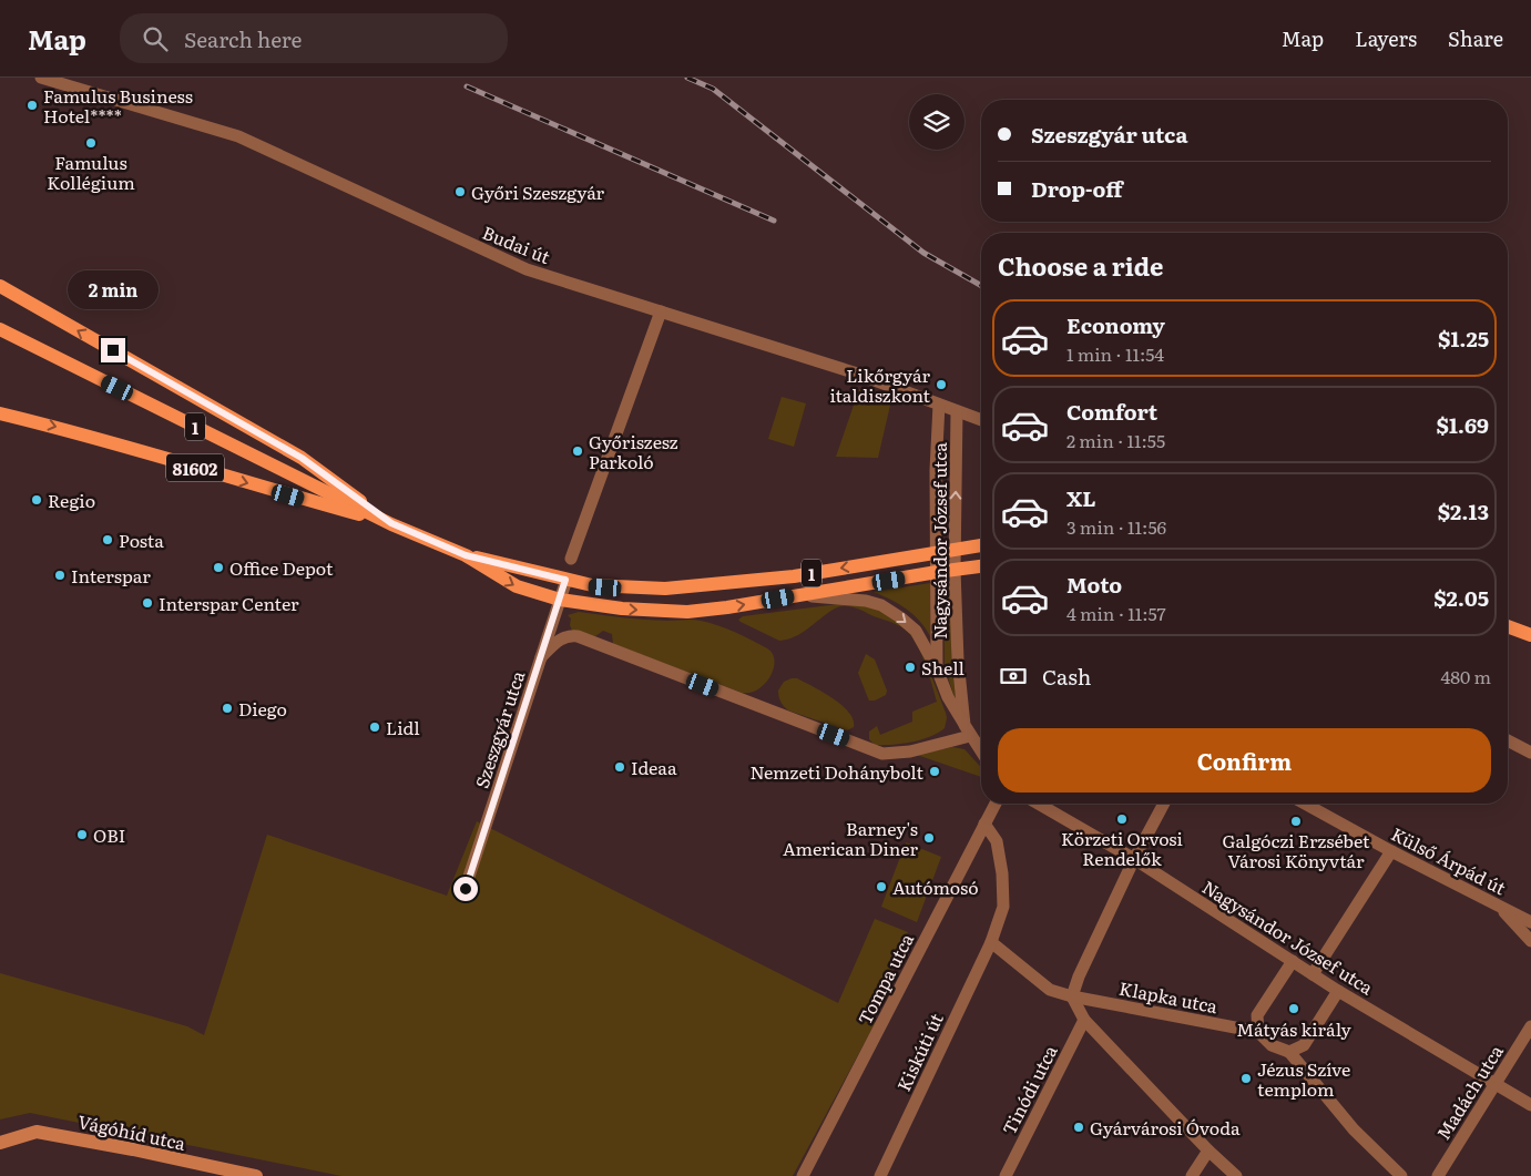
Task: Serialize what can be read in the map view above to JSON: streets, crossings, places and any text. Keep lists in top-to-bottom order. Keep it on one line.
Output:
{"streets":{"main road":["1","81602"],"street":["Budai út","Nagysándor József utca","Szeszgyár utca","Külső Árpád út","Tompa utca","Klapka utca","Kiskúti út","Tinódi utca","Madách utca","Vágóhíd utca"]},"crossings":[["Budai út","Nagysándor József utca"],["1","81602"],["1","Nagysándor József utca"],["1","Szeszgyár utca"],["Nagysándor József utca","Madách utca"],["Tompa utca","Kiskúti út"],["Klapka utca","Kiskúti út"]],"places":["Famulus Business Hotel****","Famulus Kollégium","Győri Szeszgyár","Likőrgyár italdiszkont","Győriszesz Parkoló","Regio","Posta","Office Depot","Interspar","Interspar Center","Shell","Diego","Lidl","Ideaa","Nemzeti Dohánybolt","Körzeti Orvosi Rendelők","Galgóczi Erzsébet Városi Könyvtár","OBI","Barney's American Diner","Autómosó","Mátyás király","Jézus Szíve templom","Gyárvárosi Óvoda"],"page":{"header":"Map","search":"Search here","nav":["Map","Layers","Share"],"banner":["Szeszgyár utca","Drop-off"],"heading":"Choose a ride","bubble":"2 min","list":[{"name":"Economy","note":"1 min · 11:54","value":"$1.25"},{"name":"Comfort","note":"2 min · 11:55","value":"$1.69"},{"name":"XL","note":"3 min · 11:56","value":"$2.13"},{"name":"Moto","note":"4 min · 11:57","value":"$2.05"}],"pay":["Cash","480 m"],"buttons":"Confirm"}}
